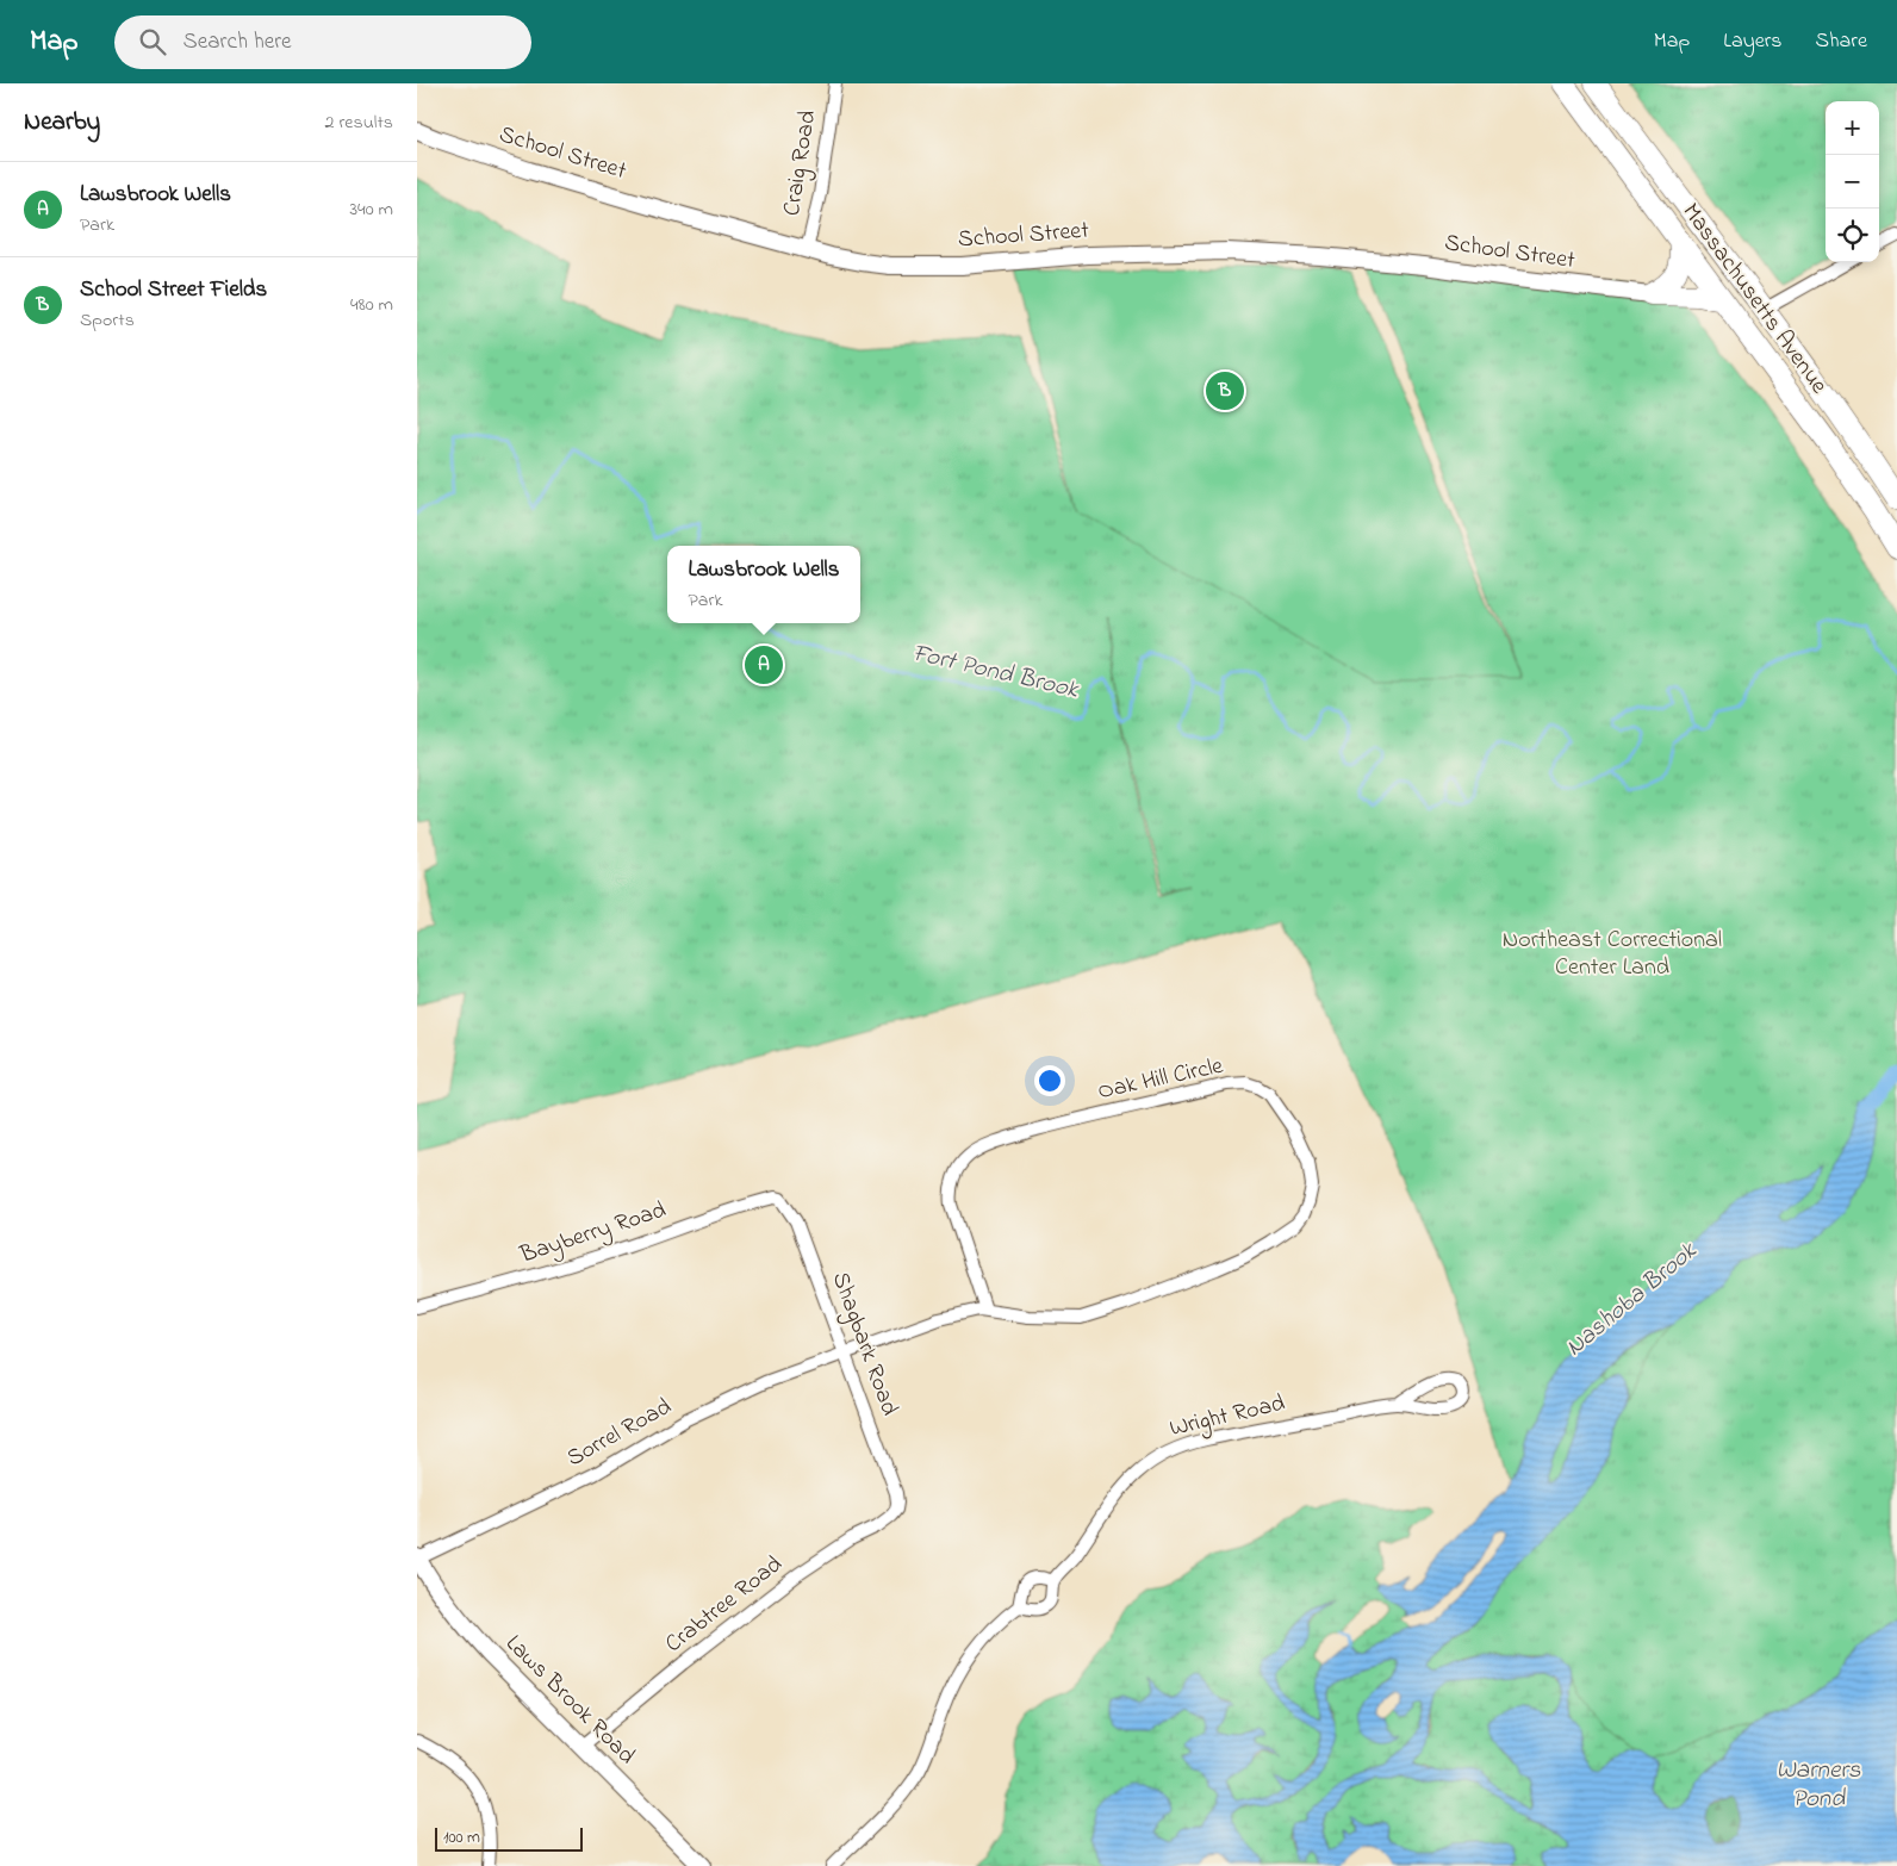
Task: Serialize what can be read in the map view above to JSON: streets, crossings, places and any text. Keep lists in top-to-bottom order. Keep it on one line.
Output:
{"streets":{"highway":["Massachusetts Avenue"],"street":["School Street","Craig Road","Oak Hill Circle","Bayberry Road","Shagbark Road","Wright Road","Sorrel Road","Crabtree Road","Laws Brook Road"]},"crossings":[["School Street","Craig Road"],["Oak Hill Circle","Shagbark Road"],["Oak Hill Circle","Sorrel Road"],["Bayberry Road","Shagbark Road"],["Shagbark Road","Sorrel Road"],["Shagbark Road","Crabtree Road"],["Sorrel Road","Laws Brook Road"],["Crabtree Road","Laws Brook Road"]],"water":["Fort Pond Brook","Nashoba Brook","Warners Pond"],"parks":["Northeast Correctional Center Land"],"scale_bar":"100 m","page":{"header":"Map","search":"Search here","nav":["Map","Layers","Share"],"heading":["Nearby","2 results"],"map_buttons":["+","−"],"list":[{"mark":"A","name":"Lawsbrook Wells","note":"Park","value":"340 m"},{"mark":"B","name":"School Street Fields","note":"Sports","value":"480 m"}],"pins":["B","A"],"popup":["Lawsbrook Wells","Park"],"scale":"100 m"}}
